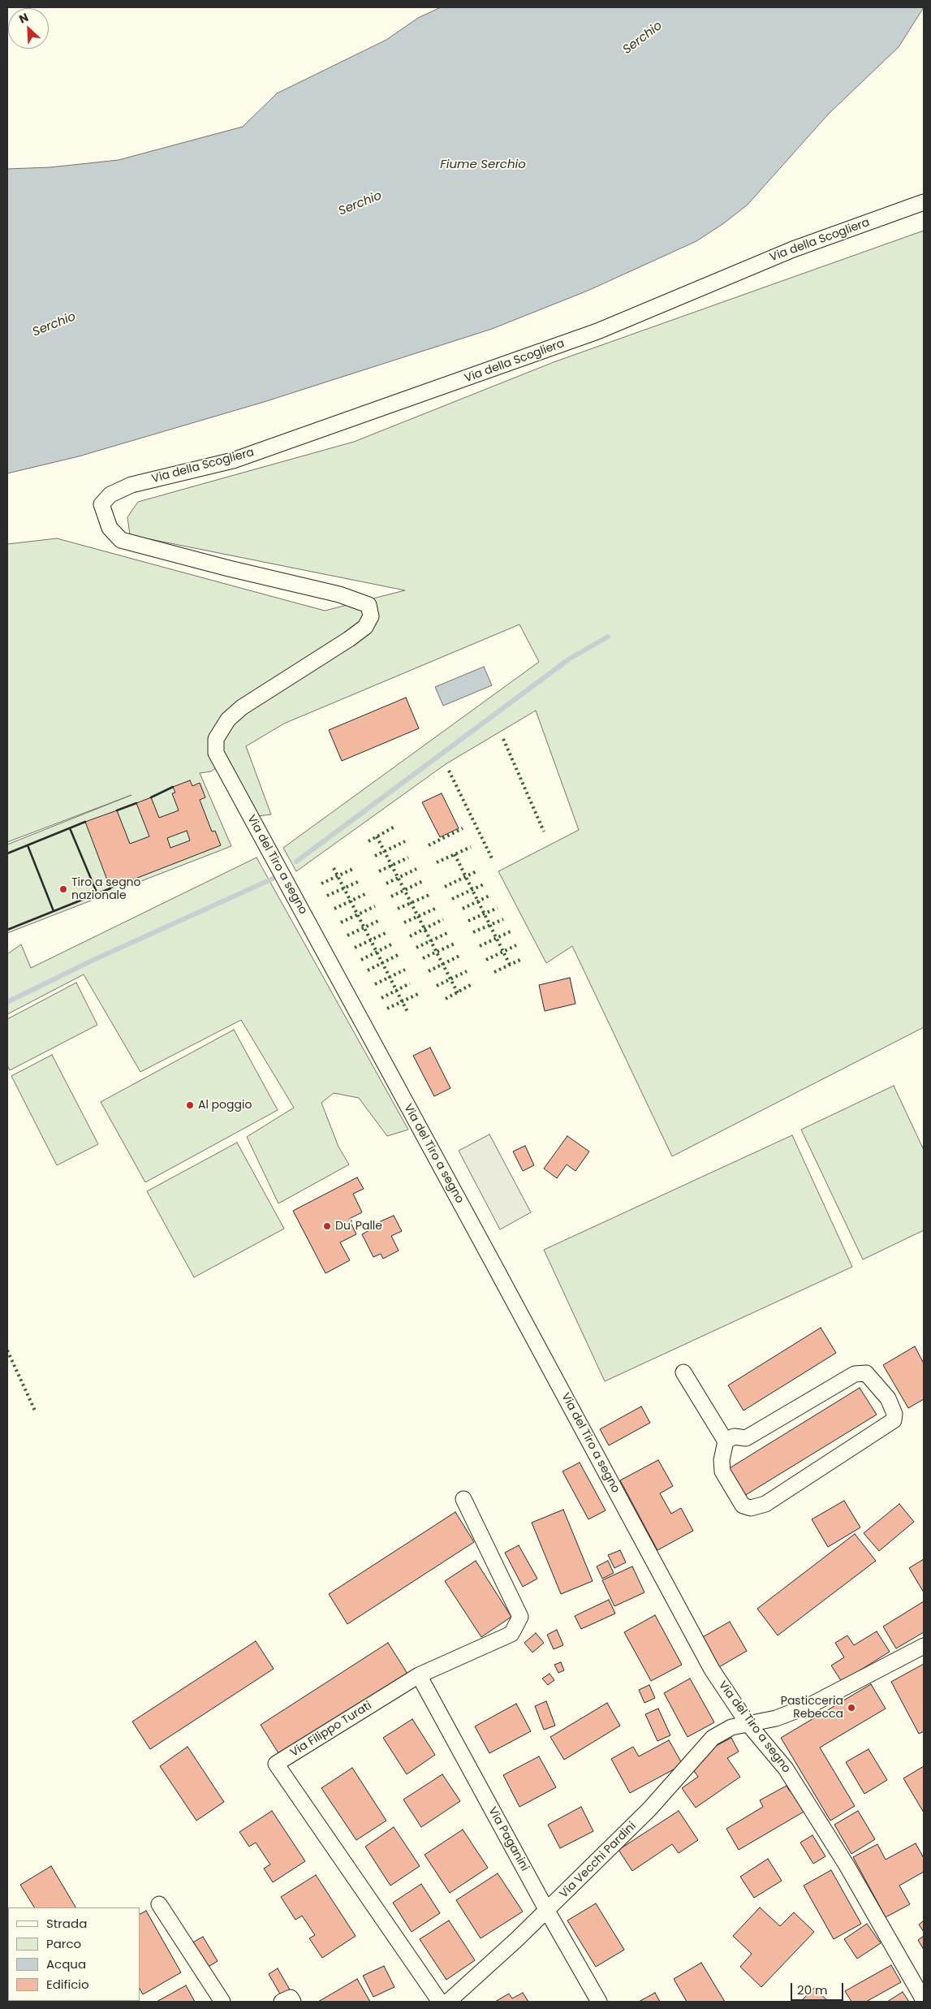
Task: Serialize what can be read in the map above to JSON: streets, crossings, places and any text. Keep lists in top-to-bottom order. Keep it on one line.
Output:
{"streets":{"street":["Via della Scogliera","Via del Tiro a segno","Via Filippo Turati","Via Paganini","Via Vecchi Pardini"]},"crossings":[["Via della Scogliera","Via del Tiro a segno"],["Via del Tiro a segno","Via Vecchi Pardini"],["Via Filippo Turati","Via Paganini"],["Via Paganini","Via Vecchi Pardini"]],"water":["Serchio","Fiume Serchio"],"places":["Tiro a segno nazionale","Al poggio","Du' Palle","Pasticceria Rebecca"],"legend":["Strada","Parco","Acqua","Edificio"],"scale_bar":"20 m","north":"top left"}
